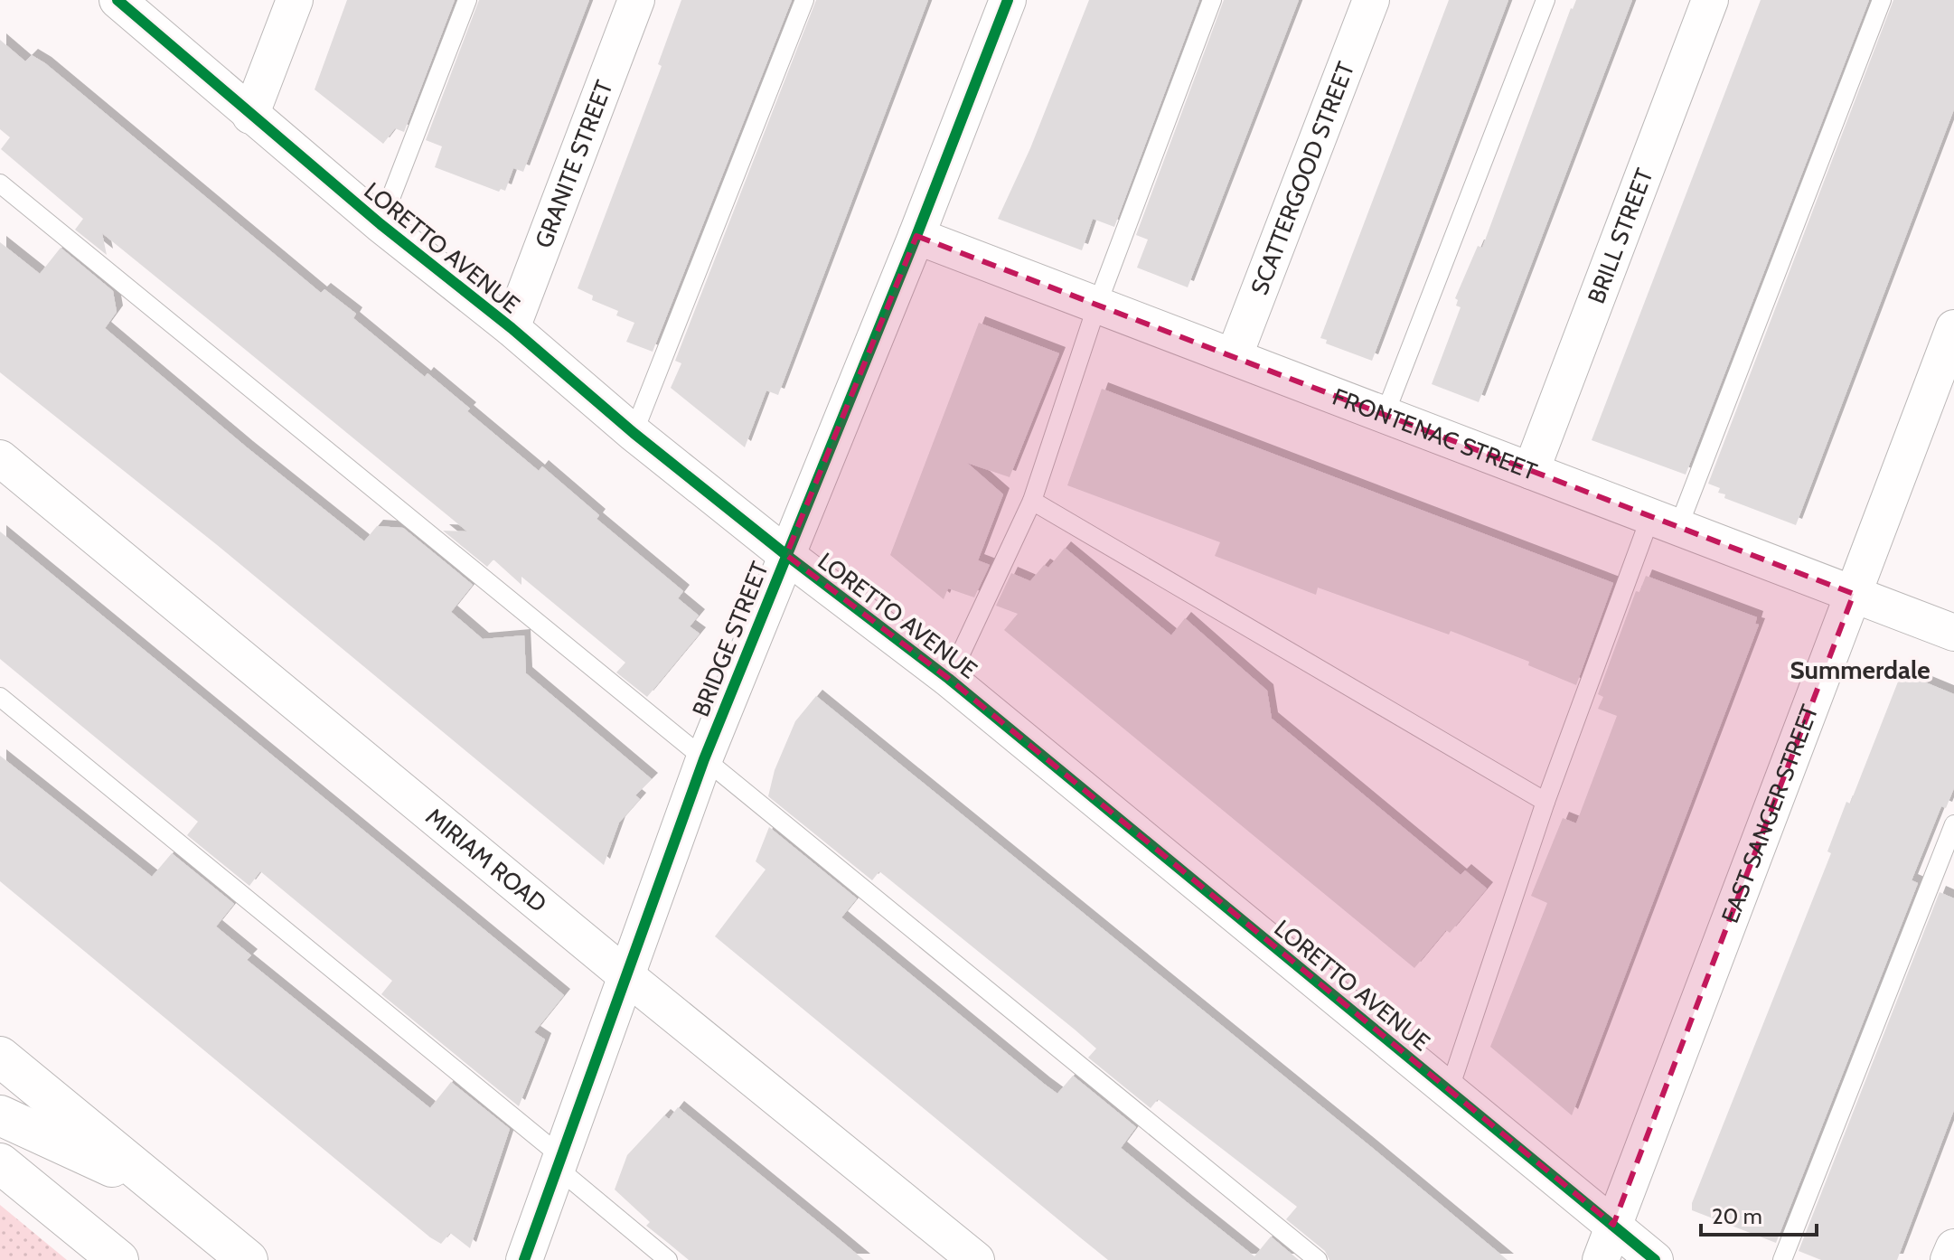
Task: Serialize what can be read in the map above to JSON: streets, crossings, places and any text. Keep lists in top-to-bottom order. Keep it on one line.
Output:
{"streets":{"street":["GRANITE STREET","SCATTERGOOD STREET","BRILL STREET","LORETTO AVENUE","FRONTENAC STREET","BRIDGE STREET","EAST SANGER STREET","MIRIAM ROAD"]},"crossings":[["GRANITE STREET","LORETTO AVENUE"],["SCATTERGOOD STREET","FRONTENAC STREET"],["BRILL STREET","FRONTENAC STREET"],["LORETTO AVENUE","BRIDGE STREET"],["LORETTO AVENUE","EAST SANGER STREET"],["FRONTENAC STREET","BRIDGE STREET"],["FRONTENAC STREET","EAST SANGER STREET"],["BRIDGE STREET","MIRIAM ROAD"]],"districts":["Summerdale"],"scale_bar":"20 m"}
